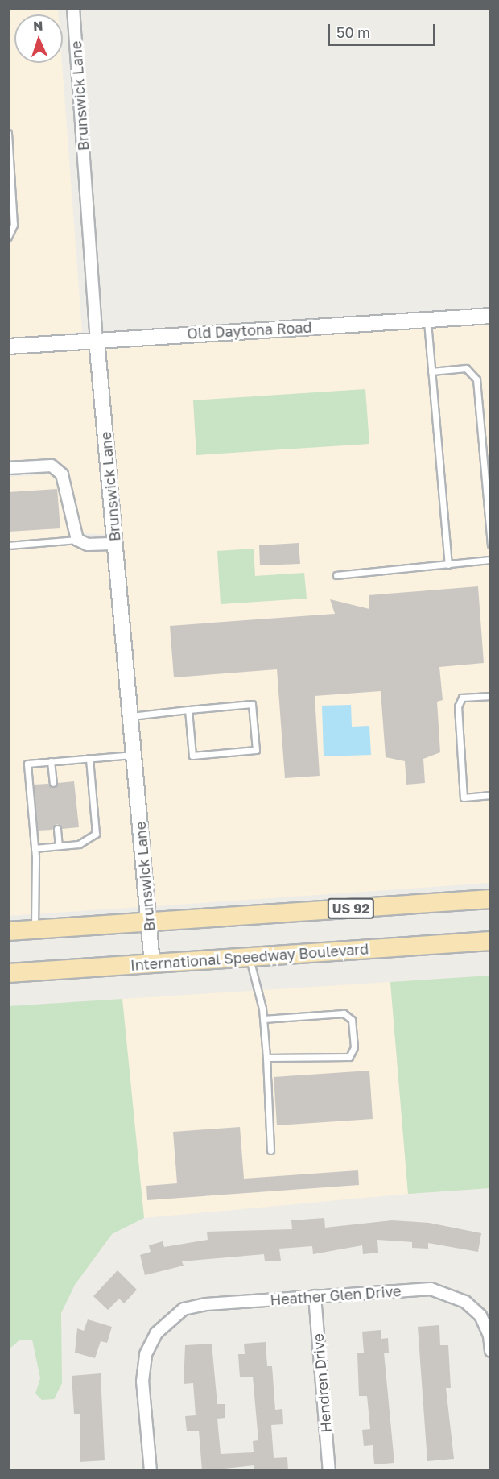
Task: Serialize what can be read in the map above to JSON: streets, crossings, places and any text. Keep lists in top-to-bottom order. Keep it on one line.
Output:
{"streets":{"main road":["US 92","International Speedway Boulevard"],"street":["Brunswick Lane","Old Daytona Road","Heather Glen Drive","Hendren Drive"]},"crossings":[["Brunswick Lane","Old Daytona Road"],["Brunswick Lane","US 92"],["Brunswick Lane","International Speedway Boulevard"],["Heather Glen Drive","Hendren Drive"]],"scale_bar":"50 m","north":"top"}
